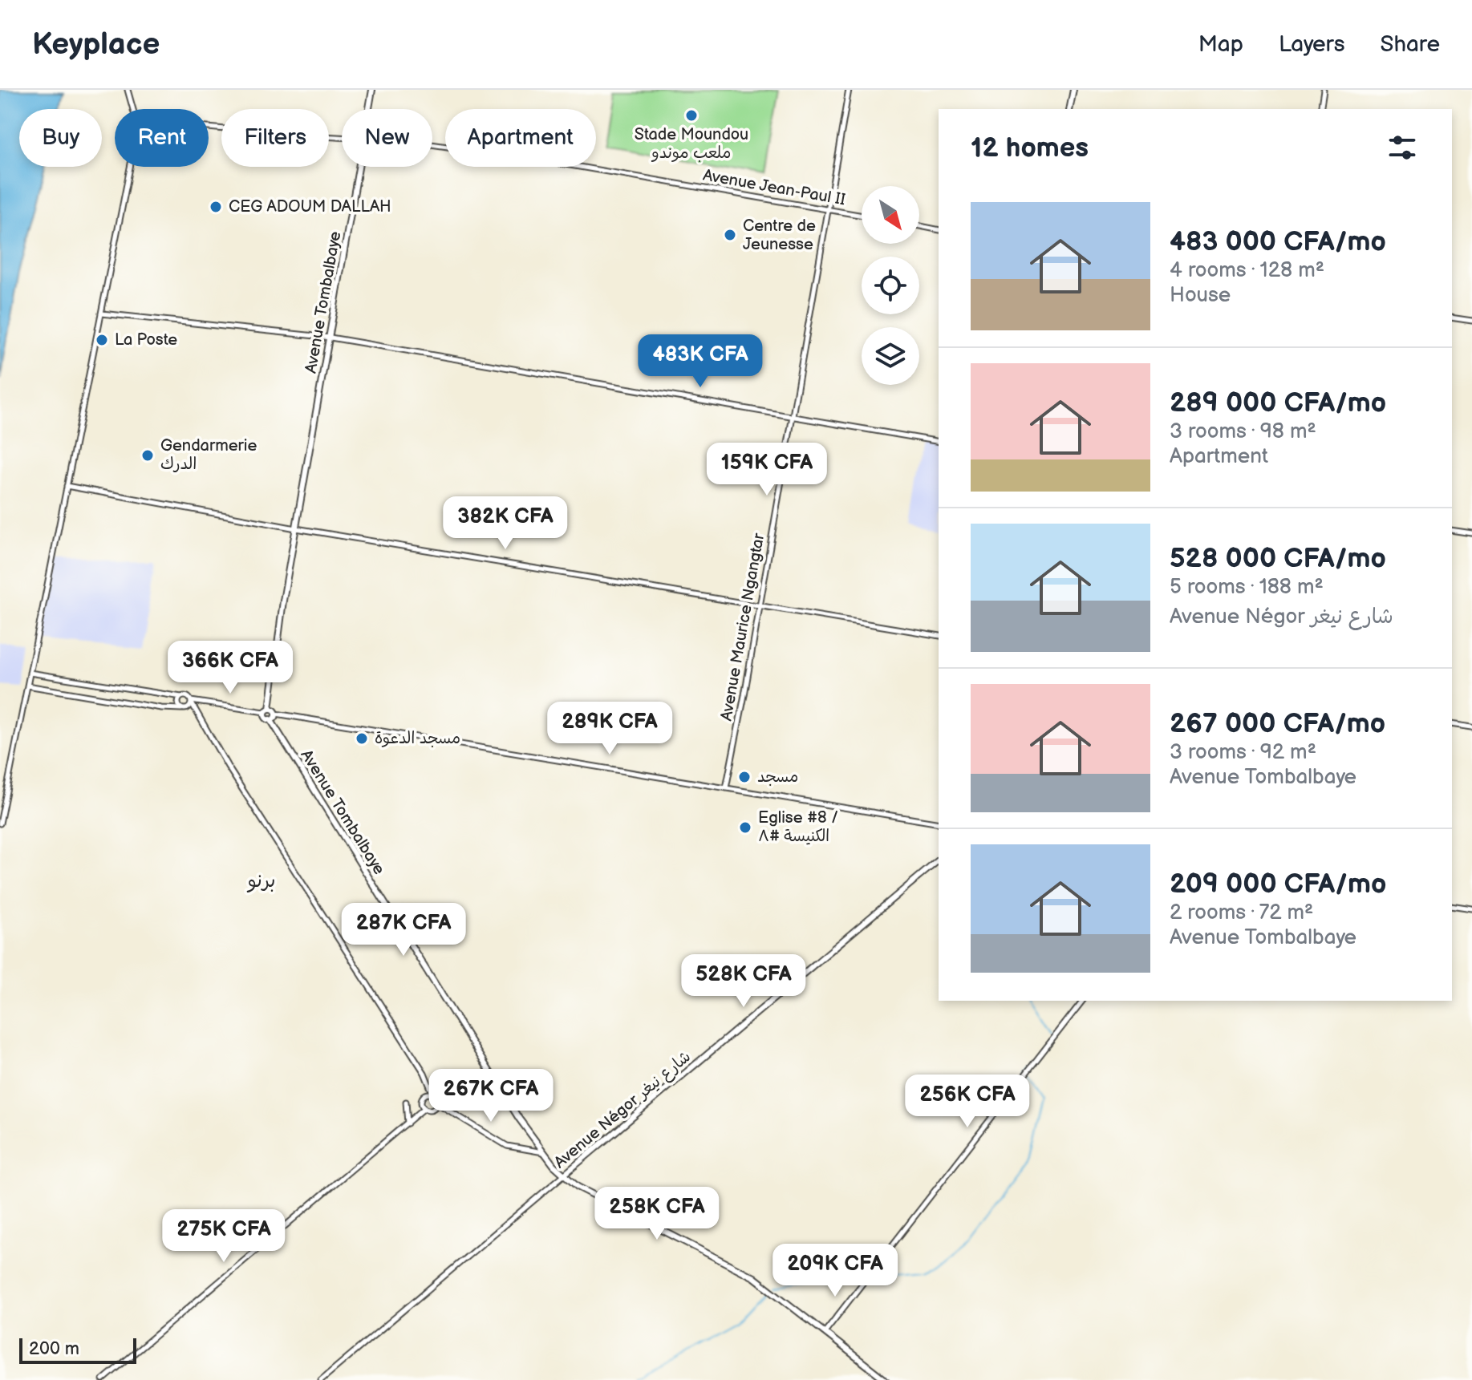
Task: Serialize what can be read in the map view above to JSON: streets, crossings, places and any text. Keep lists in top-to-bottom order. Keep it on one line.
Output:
{"streets":{"main road":["Avenue Tombalbaye","Avenue Négor شارع نيغر"],"street":["Avenue Jean-Paul II","Avenue Maurice Ngangtar"]},"crossings":[["Avenue Jean-Paul II","Avenue Maurice Ngangtar"],["Avenue Tombalbaye","Avenue Négor شارع نيغر"]],"districts":["برنو"],"places":["Stade Moundou ملعب موندو","CEG ADOUM DALLAH","Centre de Jeunesse","La Poste","Gendarmerie الدرك","مسجد الدعوة","مسجد","Eglise #8 / الكنيسة #٨"],"scale_bar":"200 m","north":"bottom right","page":{"header":"Keyplace","nav":["Map","Layers","Share"],"chip":["Buy","Rent","Filters","New","Apartment"],"heading":"12 homes","list":[{"name":"483 000 CFA/mo","note":"4 rooms · 128 m² · House"},{"name":"289 000 CFA/mo","note":"3 rooms · 98 m² · Apartment"},{"name":"528 000 CFA/mo","note":"5 rooms · 188 m² · Avenue Négor شارع نيغر"},{"name":"267 000 CFA/mo","note":"3 rooms · 92 m² · Avenue Tombalbaye"},{"name":"209 000 CFA/mo","note":"2 rooms · 72 m² · Avenue Tombalbaye"}],"price":["483K CFA","159K CFA","382K CFA","366K CFA","289K CFA","287K CFA","528K CFA","267K CFA","256K CFA","258K CFA","275K CFA","209K CFA"],"scale":"200 m"}}
